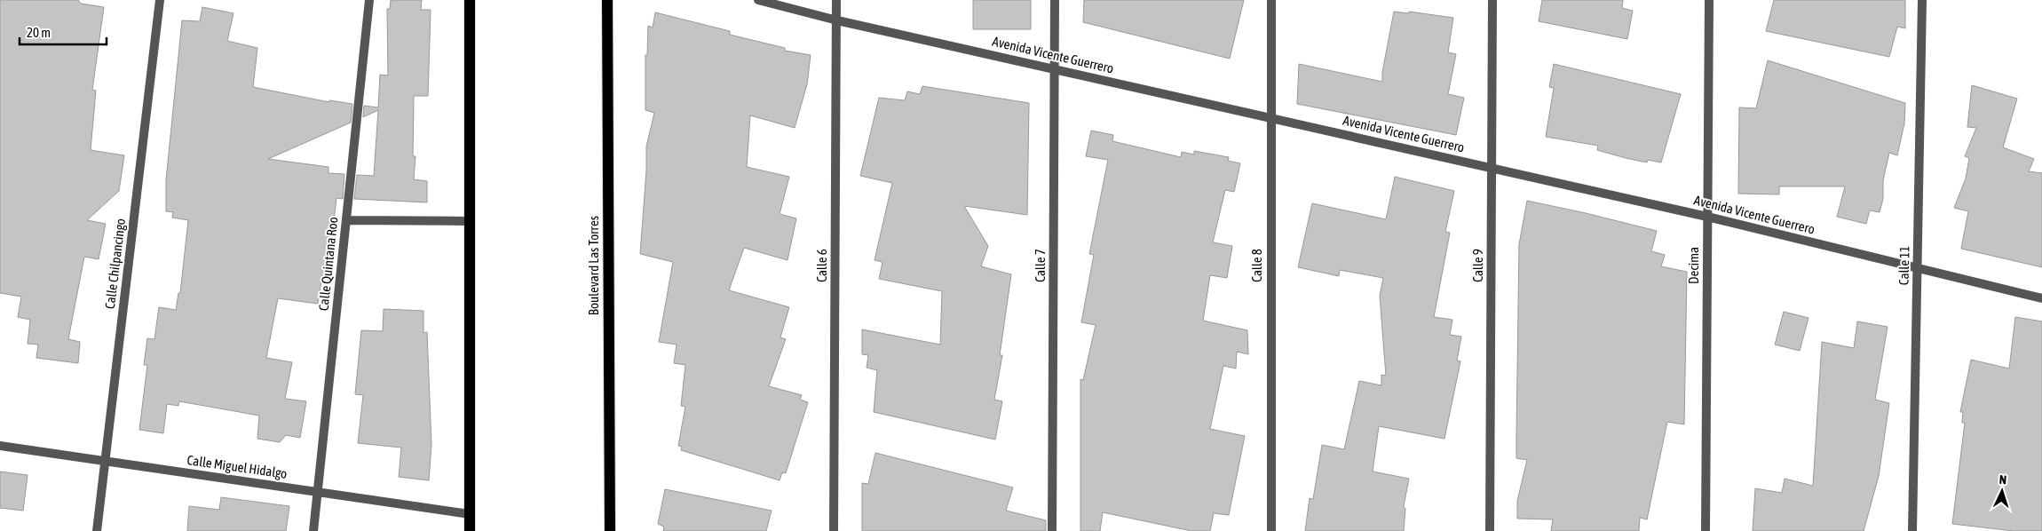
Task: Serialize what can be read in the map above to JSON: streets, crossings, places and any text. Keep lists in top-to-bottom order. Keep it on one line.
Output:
{"streets":{"main road":["Boulevard Las Torres"],"street":["Avenida Vicente Guerrero","Calle Chilpancingo","Calle Quintana Roo","Calle 6","Calle 7","Calle 8","Calle 9","Decima","Calle 11","Calle Miguel Hidalgo"]},"crossings":[["Avenida Vicente Guerrero","Calle 6"],["Avenida Vicente Guerrero","Calle 7"],["Avenida Vicente Guerrero","Calle 8"],["Avenida Vicente Guerrero","Calle 9"],["Avenida Vicente Guerrero","Decima"],["Avenida Vicente Guerrero","Calle 11"],["Calle Chilpancingo","Calle Miguel Hidalgo"],["Calle Quintana Roo","Calle Miguel Hidalgo"]],"scale_bar":"20 m","north":"top"}
